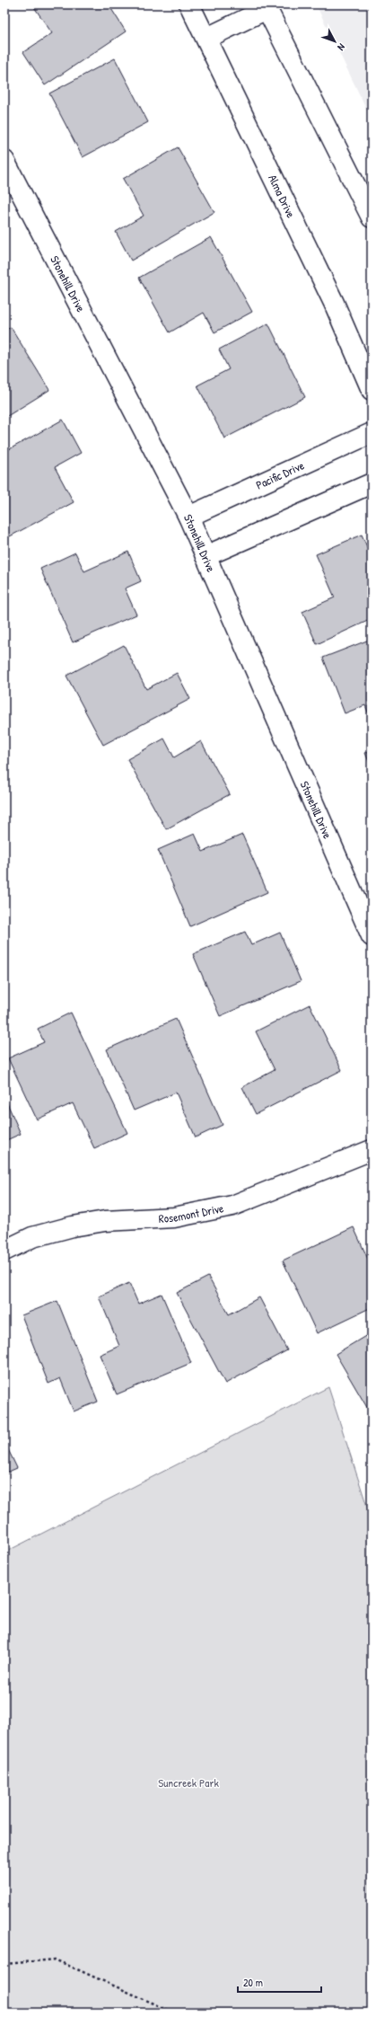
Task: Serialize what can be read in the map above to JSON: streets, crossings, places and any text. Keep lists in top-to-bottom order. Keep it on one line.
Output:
{"streets":{"street":["Alma Drive","Stonehill Drive","Pacific Drive","Rosemont Drive"]},"crossings":[["Stonehill Drive","Pacific Drive"]],"parks":["Suncreek Park"],"scale_bar":"20 m","north":"bottom right"}
